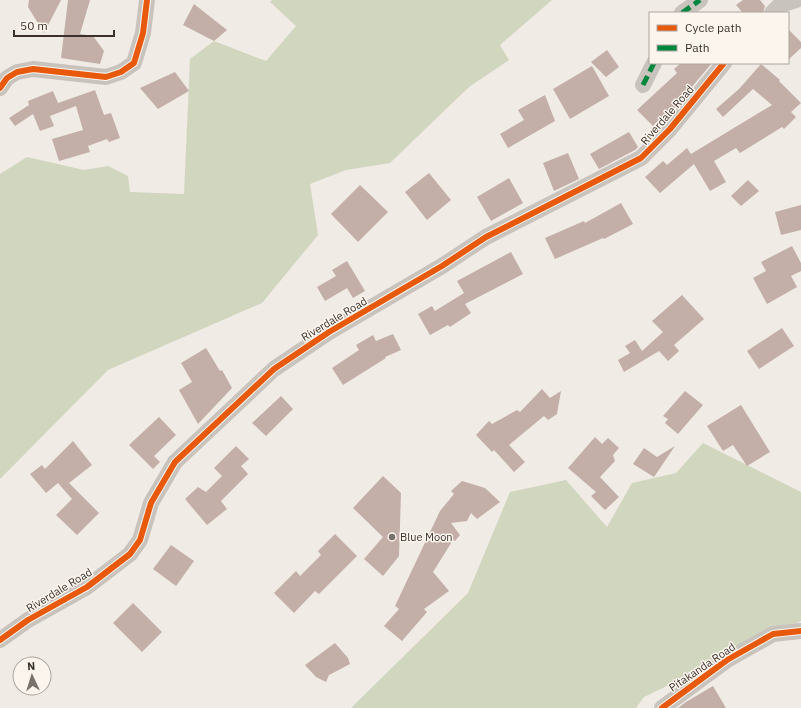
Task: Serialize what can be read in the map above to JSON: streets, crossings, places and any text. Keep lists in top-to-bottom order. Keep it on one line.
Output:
{"streets":{"street":["Riverdale Road","Pitakanda Road"]},"places":["Blue Moon"],"legend":["Cycle path","Path"],"scale_bar":"50 m","north":"top"}
